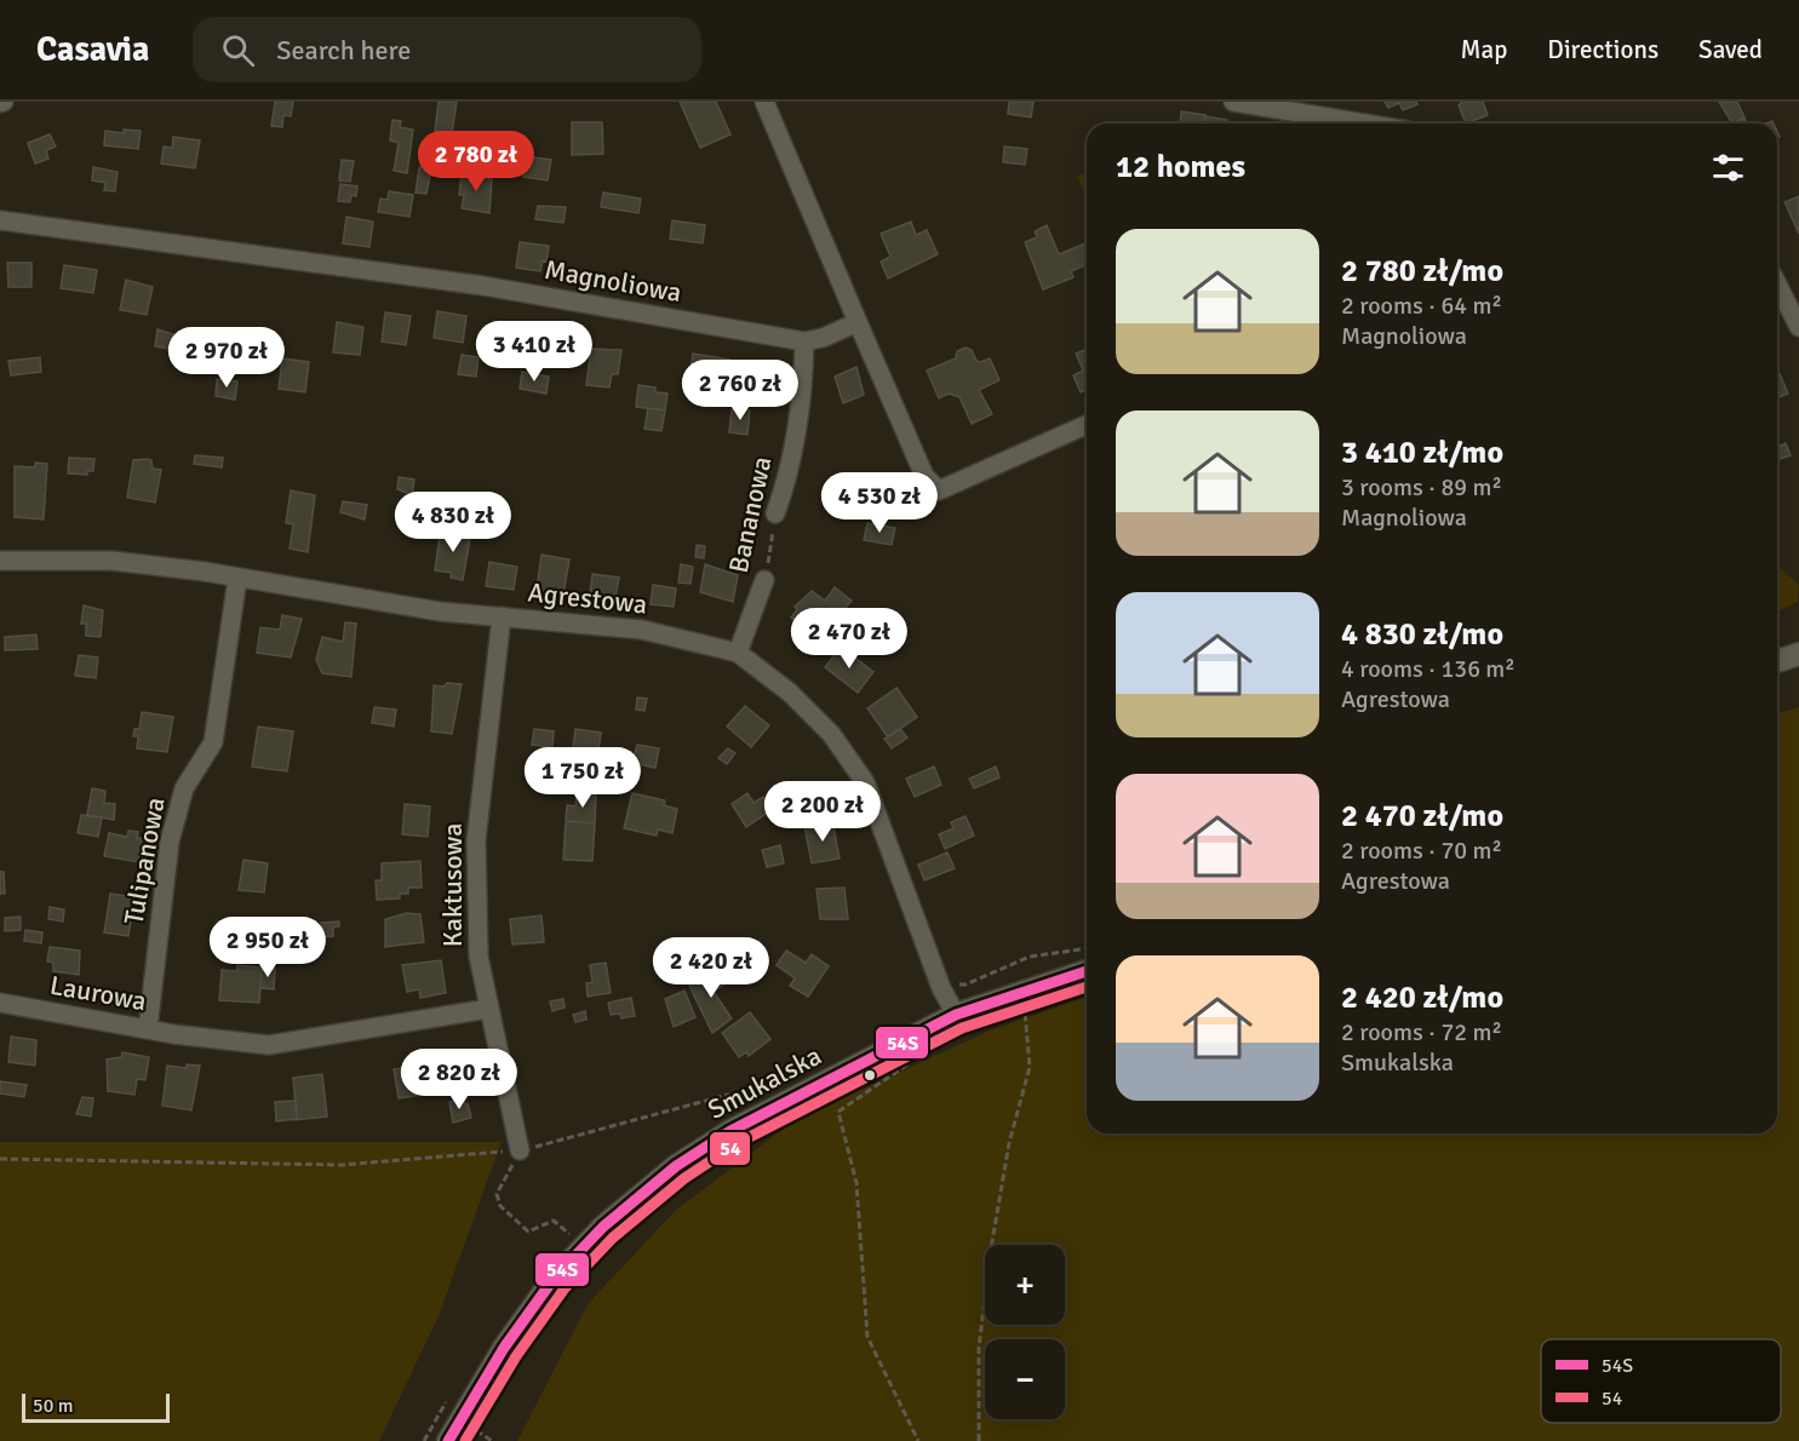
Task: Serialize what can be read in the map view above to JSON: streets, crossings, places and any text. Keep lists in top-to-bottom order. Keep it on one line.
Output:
{"streets":{"street":["Magnoliowa","Bananowa","Agrestowa","Tulipanowa","Kaktusowa","Laurowa","Smukalska"]},"crossings":[["Magnoliowa","Bananowa"],["Bananowa","Agrestowa"],["Agrestowa","Tulipanowa"],["Agrestowa","Kaktusowa"],["Agrestowa","Smukalska"],["Tulipanowa","Laurowa"],["Kaktusowa","Laurowa"]],"lines":["transit line 54S","transit line 54"],"legend":["54S","54"],"scale_bar":"50 m","page":{"header":"Casavia","search":"Search here","nav":["Map","Directions","Saved"],"heading":"12 homes","price":["2 780 zł","3 410 zł","2 970 zł","2 760 zł","4 530 zł","4 830 zł","2 470 zł","1 750 zł","2 200 zł","2 950 zł","2 420 zł","2 820 zł"],"list":[{"name":"2 780 zł/mo","note":"2 rooms · 64 m² · Magnoliowa"},{"name":"3 410 zł/mo","note":"3 rooms · 89 m² · Magnoliowa"},{"name":"4 830 zł/mo","note":"4 rooms · 136 m² · Agrestowa"},{"name":"2 470 zł/mo","note":"2 rooms · 70 m² · Agrestowa"},{"name":"2 420 zł/mo","note":"2 rooms · 72 m² · Smukalska"}],"map_buttons":["+","−"],"scale":"50 m"}}
